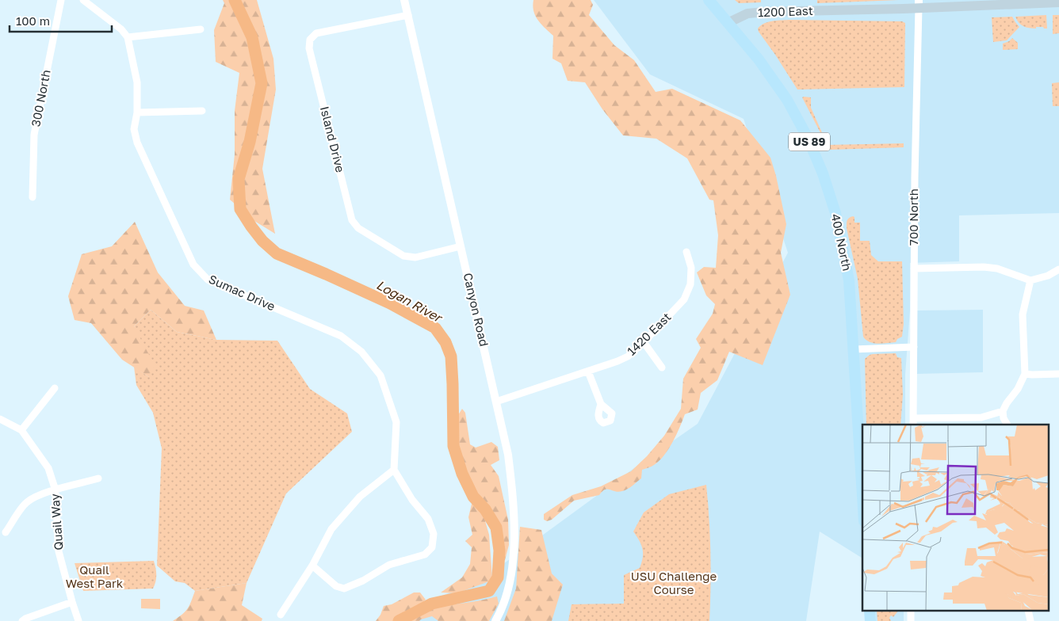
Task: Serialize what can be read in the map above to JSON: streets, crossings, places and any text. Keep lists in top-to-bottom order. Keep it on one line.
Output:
{"streets":{"main road":["1200 East","US 89","400 North"],"street":["300 North","Island Drive","700 North","Sumac Drive","Canyon Road","1420 East","Quail Way"]},"crossings":[["1200 East","700 North"],["1200 East","400 North"],["Island Drive","Canyon Road"],["Canyon Road","1420 East"]],"water":["Logan River"],"parks":["Quail West Park","USU Challenge Course"],"scale_bar":"100 m"}
